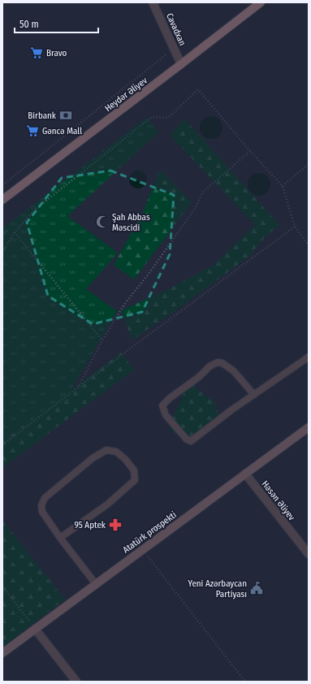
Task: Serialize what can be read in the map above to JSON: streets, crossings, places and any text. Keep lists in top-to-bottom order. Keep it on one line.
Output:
{"streets":{"main road":["Heydər Əliyev","Atatürk prospekti"],"street":["Cavadxan","Həsən Əliyev"]},"crossings":[["Cavadxan","Heydər Əliyev"],["Həsən Əliyev","Atatürk prospekti"]],"places":{"supermarket":["Bravo","Gəncə Mall"],"bank":["Birbank"],"mosque":["Şah Abbas Məscidi"],"pharmacy":["95 Aptek"],"public building":["Yeni Azərbaycan Partiyası"]},"scale_bar":"50 m"}
